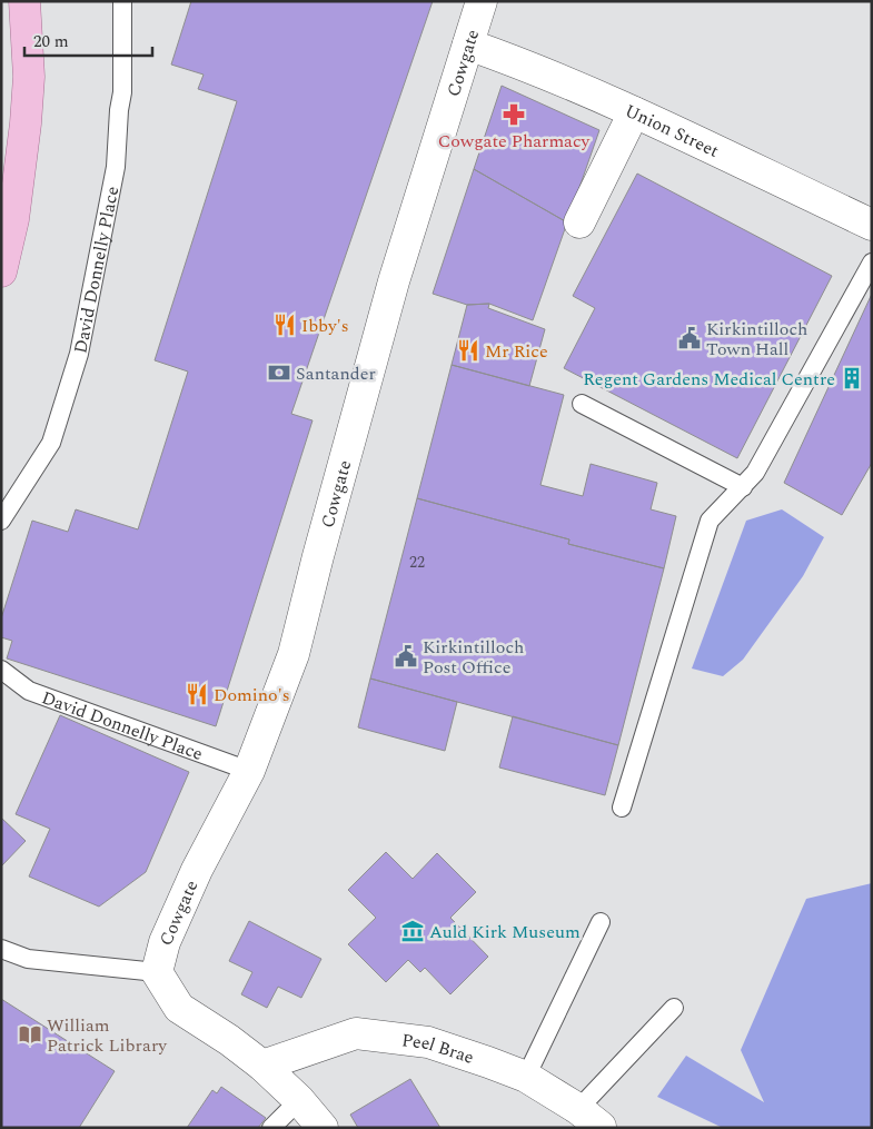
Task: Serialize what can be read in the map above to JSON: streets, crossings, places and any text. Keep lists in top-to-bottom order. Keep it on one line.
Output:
{"streets":{"street":["Cowgate","Union Street","Peel Brae"],"lane":["David Donnelly Place"]},"crossings":[["Cowgate","Union Street"],["Cowgate","David Donnelly Place"]],"places":{"pharmacy":["Cowgate Pharmacy"],"restaurant":["Ibby's","Mr Rice","Domino's"],"public building":["Kirkintilloch Town Hall","Kirkintilloch Post Office"],"bank":["Santander"],"building":["Regent Gardens Medical Centre"],"museum":["Auld Kirk Museum"],"library":["William Patrick Library"]},"house_numbers":["22"],"scale_bar":"20 m"}
